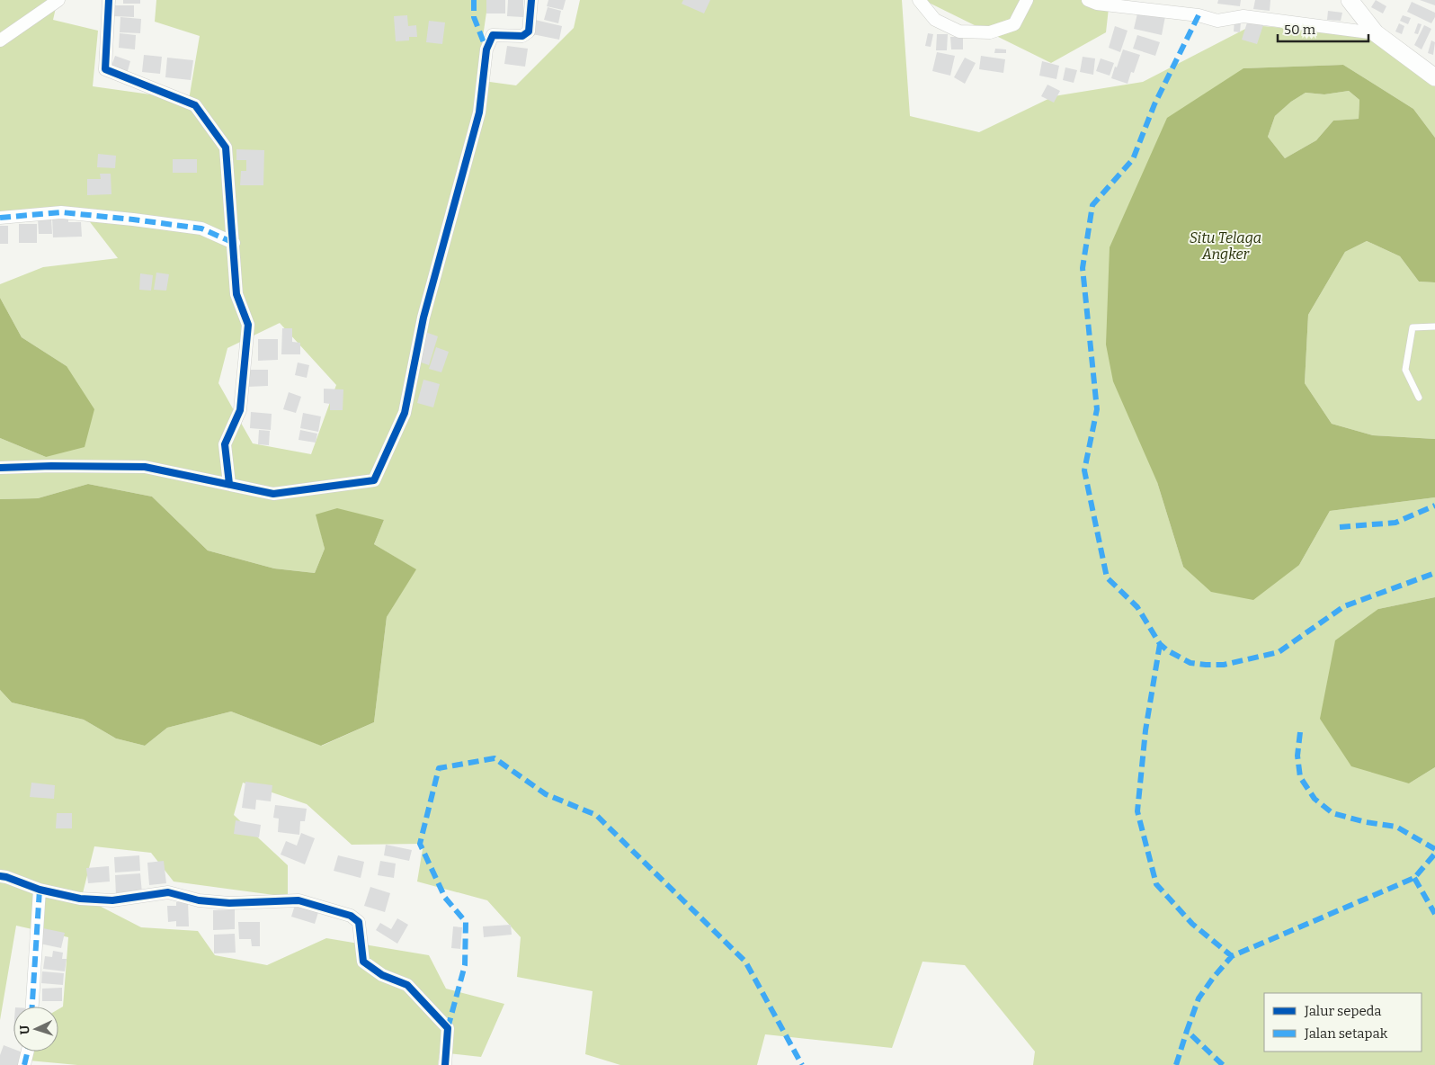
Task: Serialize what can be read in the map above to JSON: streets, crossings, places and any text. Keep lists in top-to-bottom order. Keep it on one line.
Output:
{"water":["Situ Telaga Angker"],"legend":["Jalur sepeda","Jalan setapak"],"scale_bar":"50 m","north":"left"}
